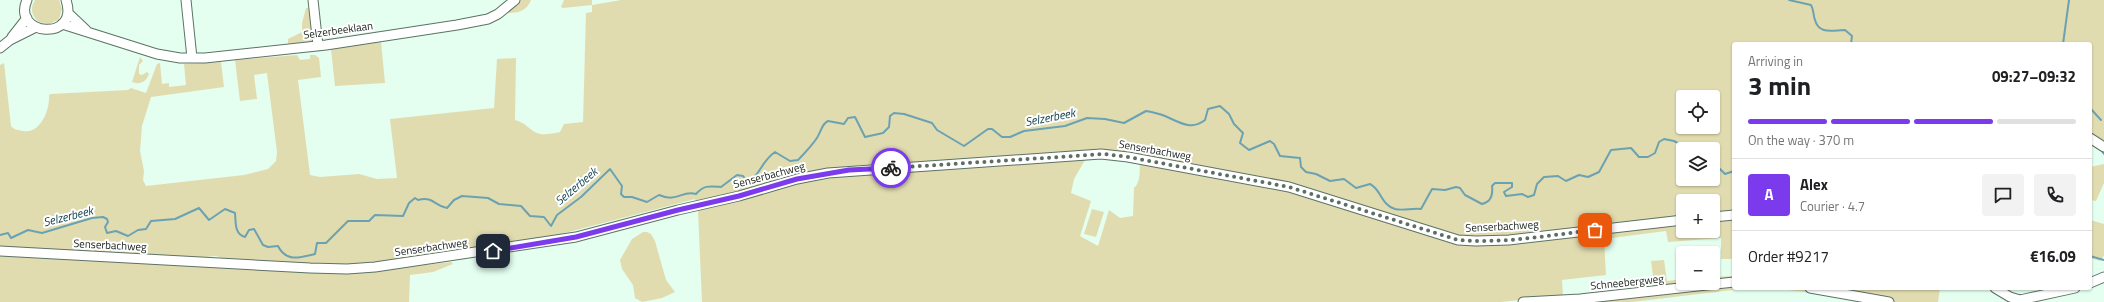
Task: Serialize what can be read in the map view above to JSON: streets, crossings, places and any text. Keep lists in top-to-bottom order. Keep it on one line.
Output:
{"streets":{"street":["Selzerbeeklaan","Senserbachweg","Schneebergweg"]},"water":["Selzerbeek"],"page":{"heading":["3 min","Arriving in","09:27–09:32"],"panel":["Alex","Courier · 4.7","Order #9217","€16.09"],"map_buttons":["+","−"],"bar":"On the way · 370 m","round":"A"}}
